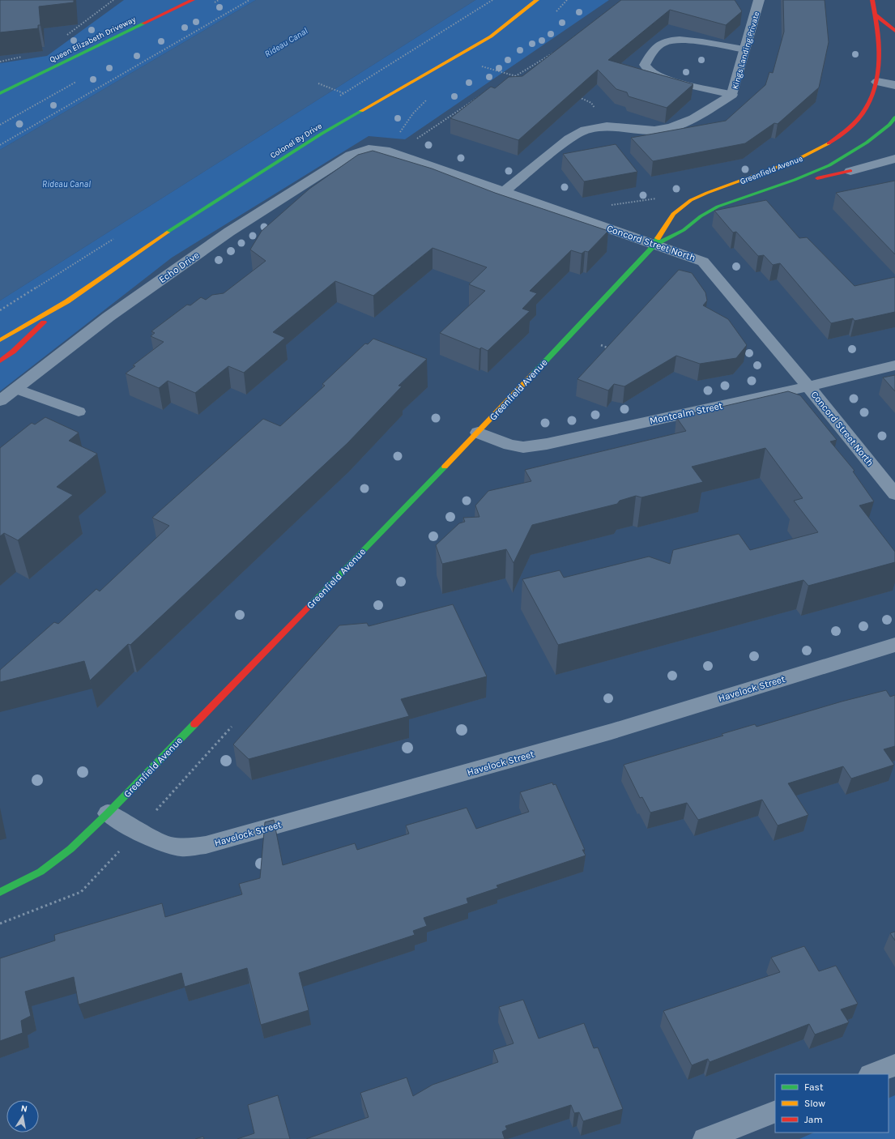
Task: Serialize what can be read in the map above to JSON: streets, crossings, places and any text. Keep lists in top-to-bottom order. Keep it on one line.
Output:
{"streets":{"main road":["Queen Elizabeth Driveway","Colonel By Drive","Greenfield Avenue"],"street":["Kings Landing Private","Concord Street North","Echo Drive","Montcalm Street","Havelock Street"]},"crossings":[["Kings Landing Private","Concord Street North"],["Greenfield Avenue","Concord Street North"],["Greenfield Avenue","Montcalm Street"],["Greenfield Avenue","Havelock Street"],["Concord Street North","Echo Drive"],["Concord Street North","Montcalm Street"]],"water":["Rideau Canal"],"legend":["Fast","Slow","Jam"],"north":"top"}
